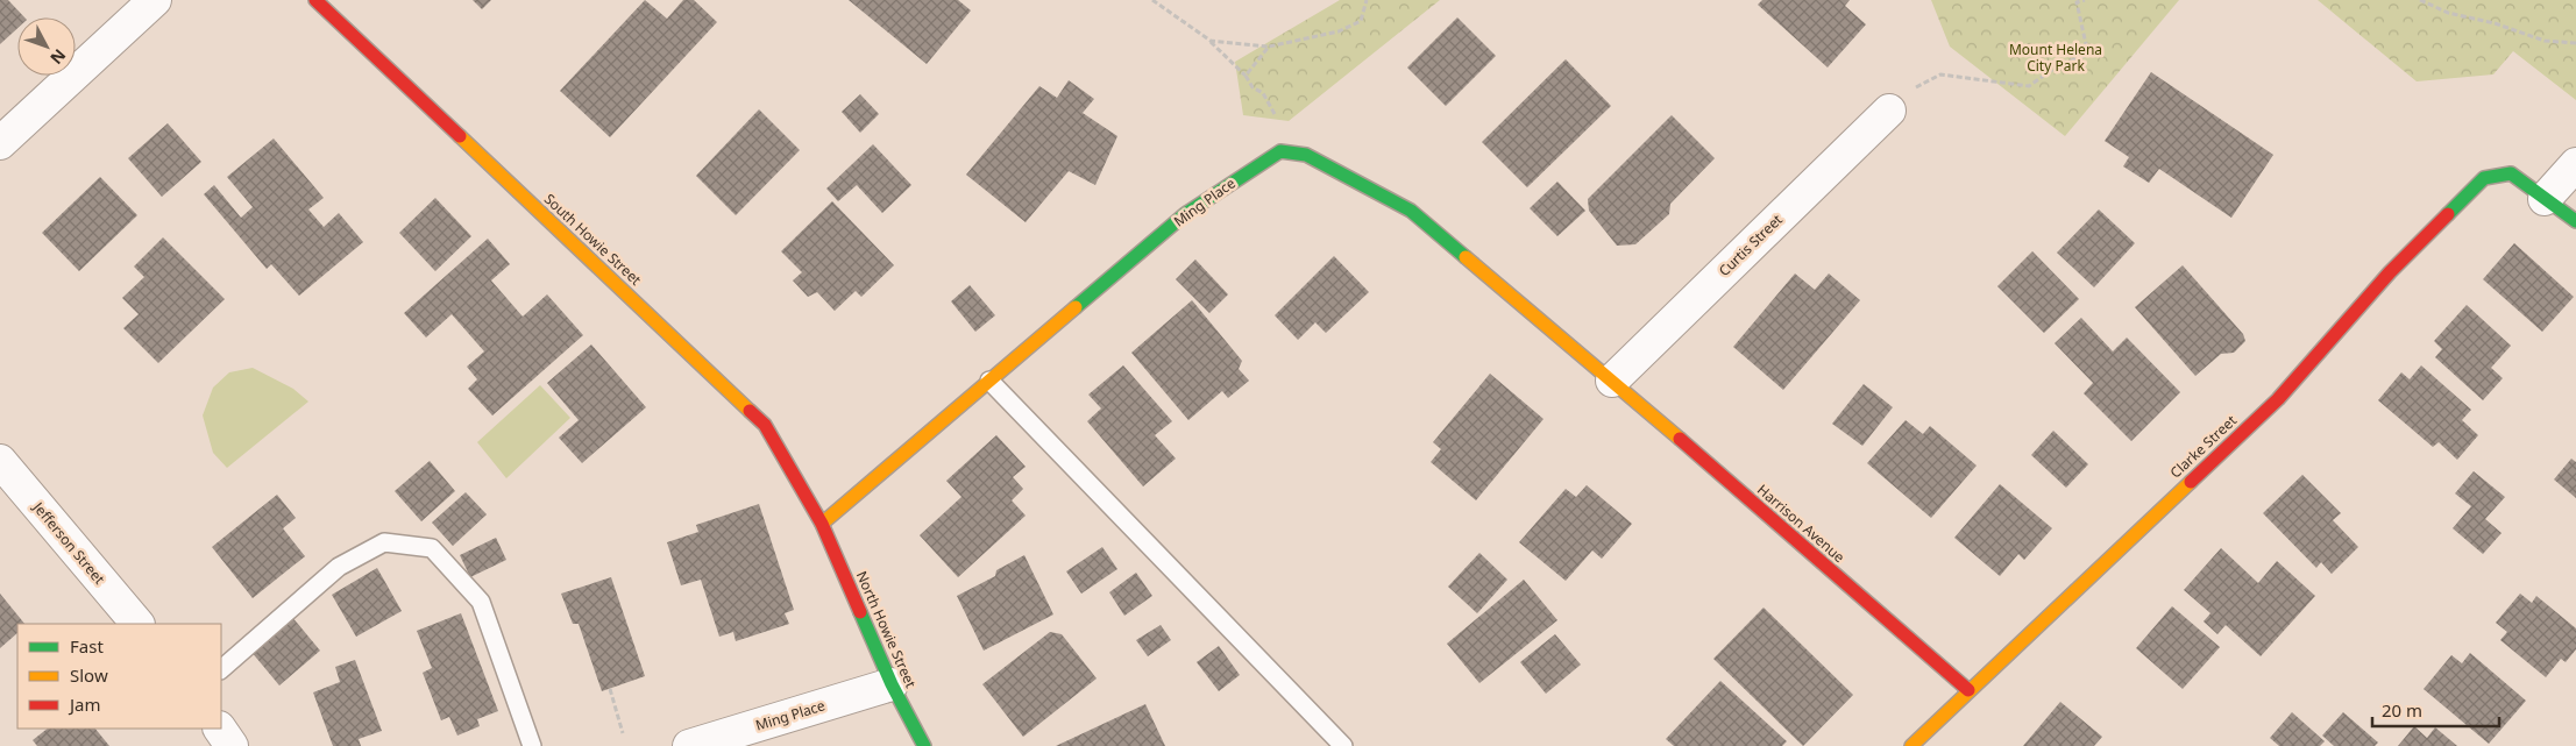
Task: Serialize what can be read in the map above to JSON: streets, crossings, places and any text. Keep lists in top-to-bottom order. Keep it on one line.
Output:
{"streets":{"street":["Ming Place","South Howie Street","Curtis Street","Clarke Street","Harrison Avenue","Jefferson Street","North Howie Street"]},"crossings":[["Ming Place","South Howie Street"],["Ming Place","North Howie Street"],["South Howie Street","North Howie Street"],["Curtis Street","Harrison Avenue"],["Clarke Street","Harrison Avenue"]],"parks":["Mount Helena City Park"],"legend":["Fast","Slow","Jam"],"scale_bar":"20 m","north":"bottom right"}
